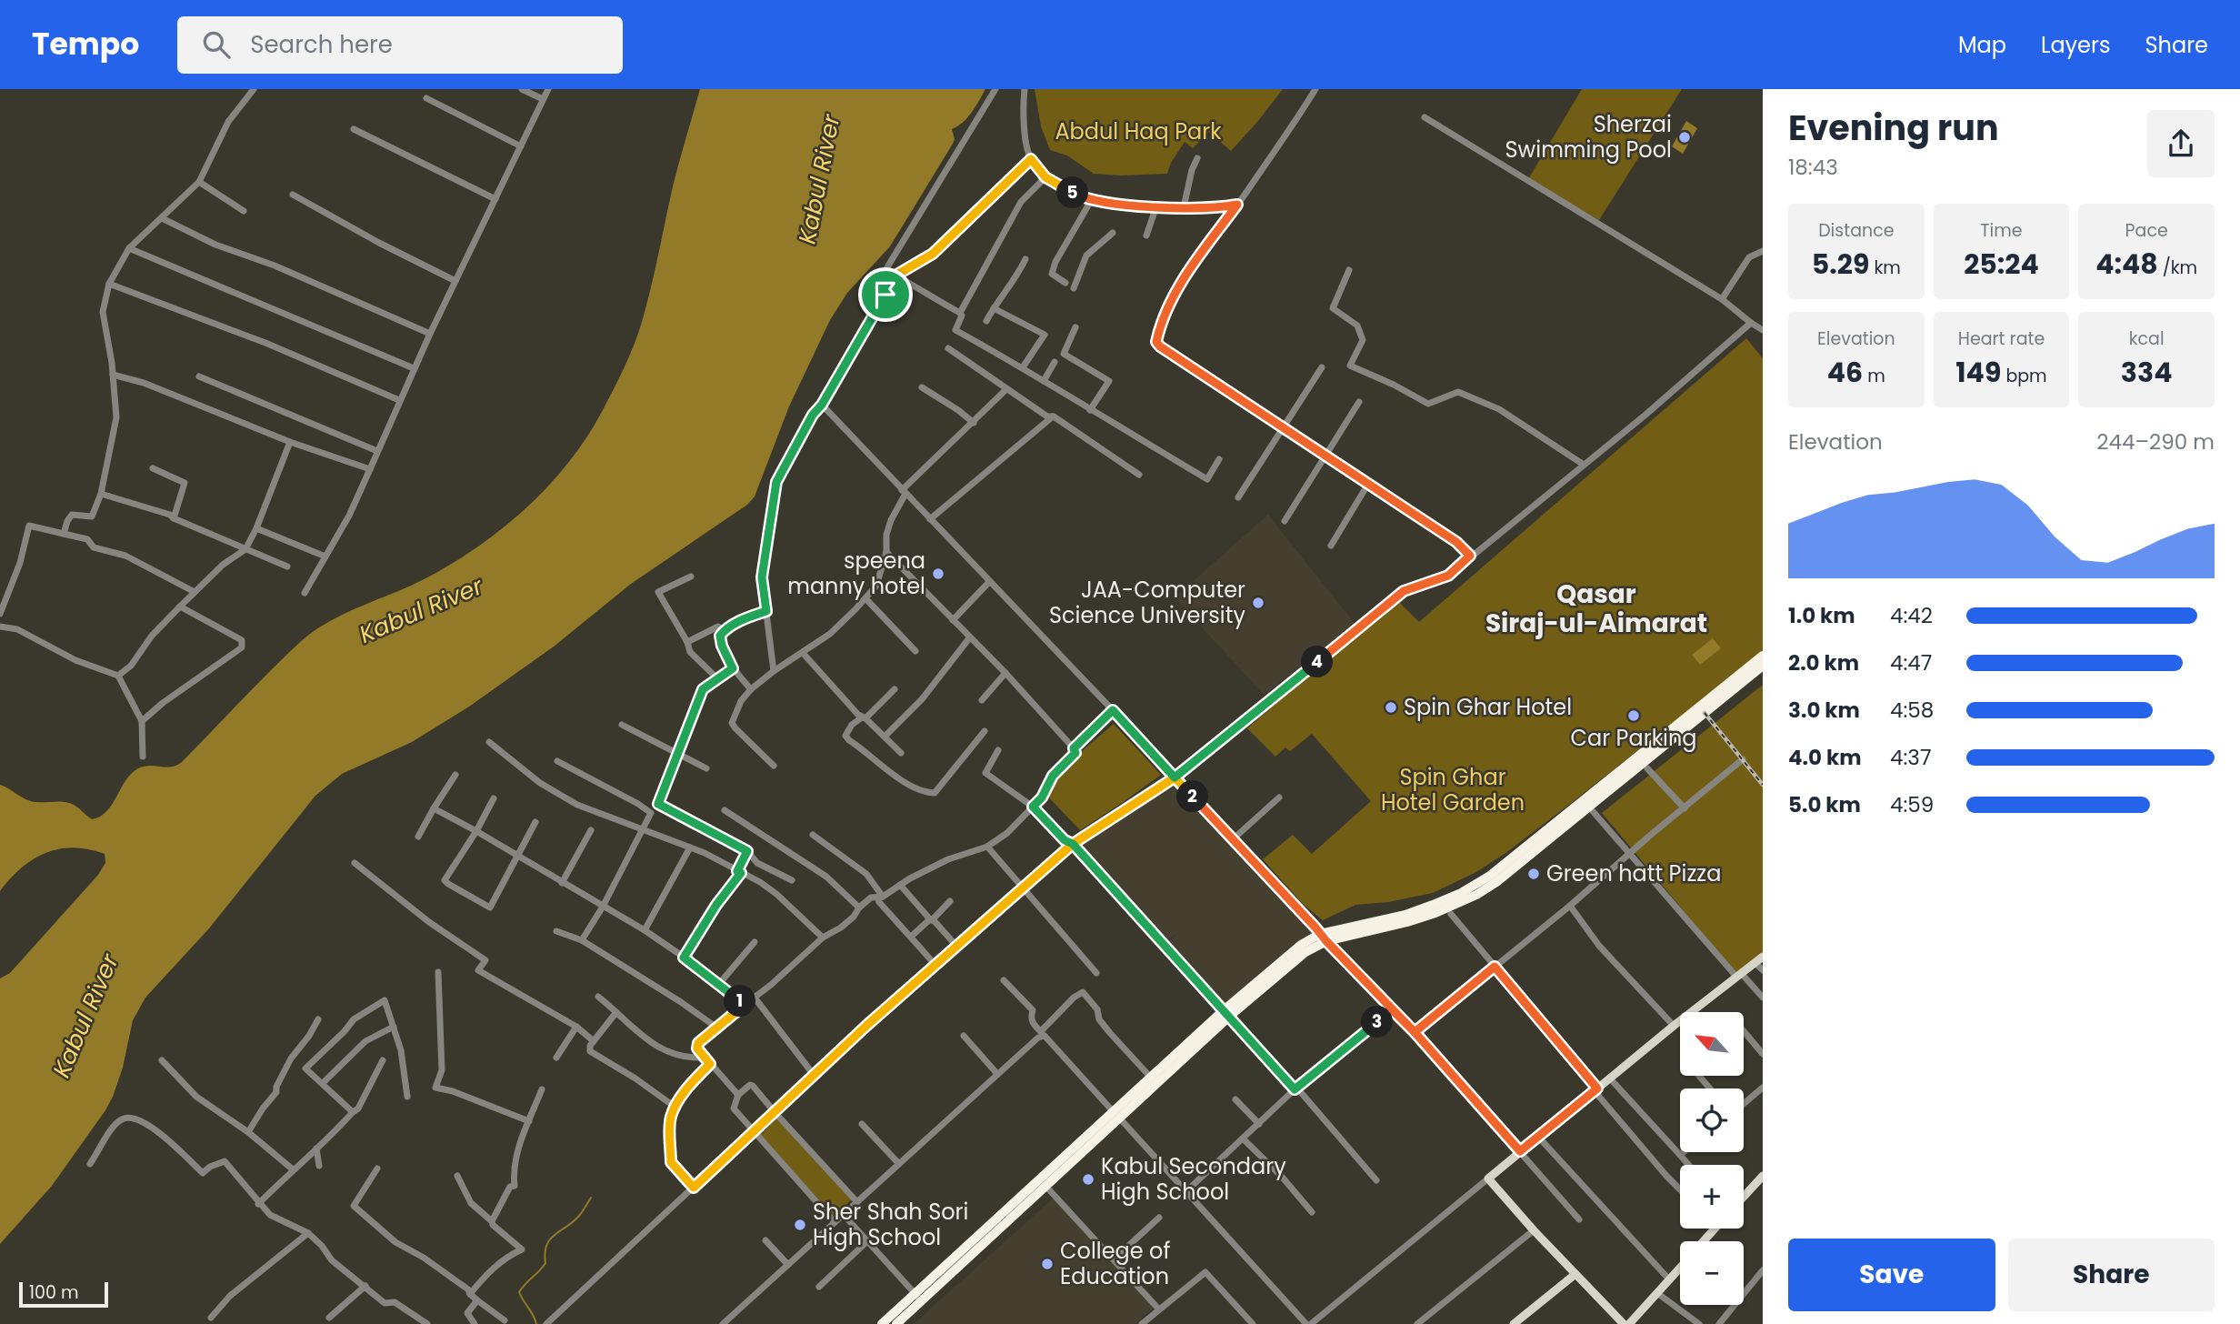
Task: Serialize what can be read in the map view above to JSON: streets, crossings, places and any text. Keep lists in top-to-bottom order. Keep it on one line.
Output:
{"districts":["Qasar Siraj-ul-Aimarat"],"water":["Kabul River"],"parks":["Abdul Haq Park","Spin Ghar Hotel Garden"],"places":["Sherzai Swimming Pool","speena manny hotel","JAA-Computer Science University","Spin Ghar Hotel","Car Parking","Green hatt Pizza","Kabul Secondary High School","Sher Shah Sori High School","College of Education"],"scale_bar":"100 m","north":"top left","page":{"header":"Tempo","search":"Search here","nav":["Map","Layers","Share"],"heading":["Evening run","18:43"],"pins":["5","4","2","1","3"],"stats":[["Distance","5.29 km"],["Time","25:24"],["Pace","4:48 /km"],["Elevation","46 m"],["Heart rate","149 bpm"],["kcal","334"]],"chart":["Elevation","244–290 m"],"list":[{"name":"1.0 km","note":"4:42"},{"name":"2.0 km","note":"4:47"},{"name":"3.0 km","note":"4:58"},{"name":"4.0 km","note":"4:37"},{"name":"5.0 km","note":"4:59"}],"map_buttons":["+","−"],"buttons":["Save","Share"],"scale":"100 m"}}
